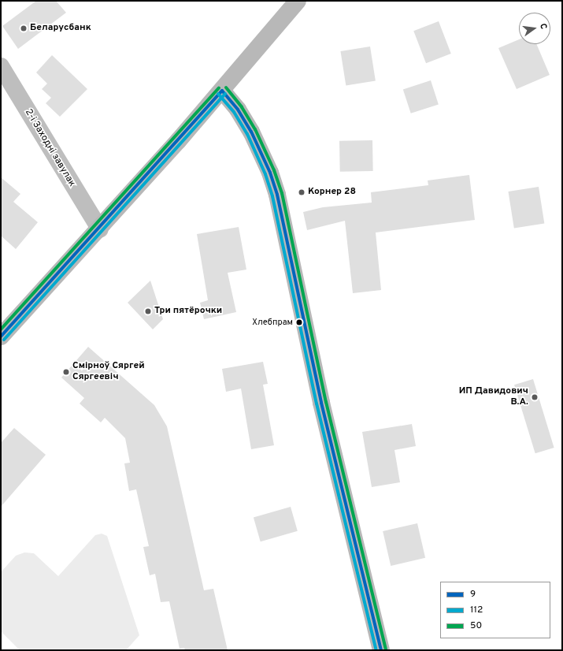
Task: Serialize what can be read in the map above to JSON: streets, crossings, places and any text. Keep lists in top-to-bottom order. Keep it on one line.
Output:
{"streets":{"street":["2-і Заходні завулак"]},"places":["Беларусбанк","Корнер 28","Три пятёрочки","Хлебпрам","Смірноў Сяргей Сяргеевіч","ИП Давидович В.А."],"lines":["transit line 50","transit line 9","transit line 112"],"legend":["9","112","50"],"north":"right"}
